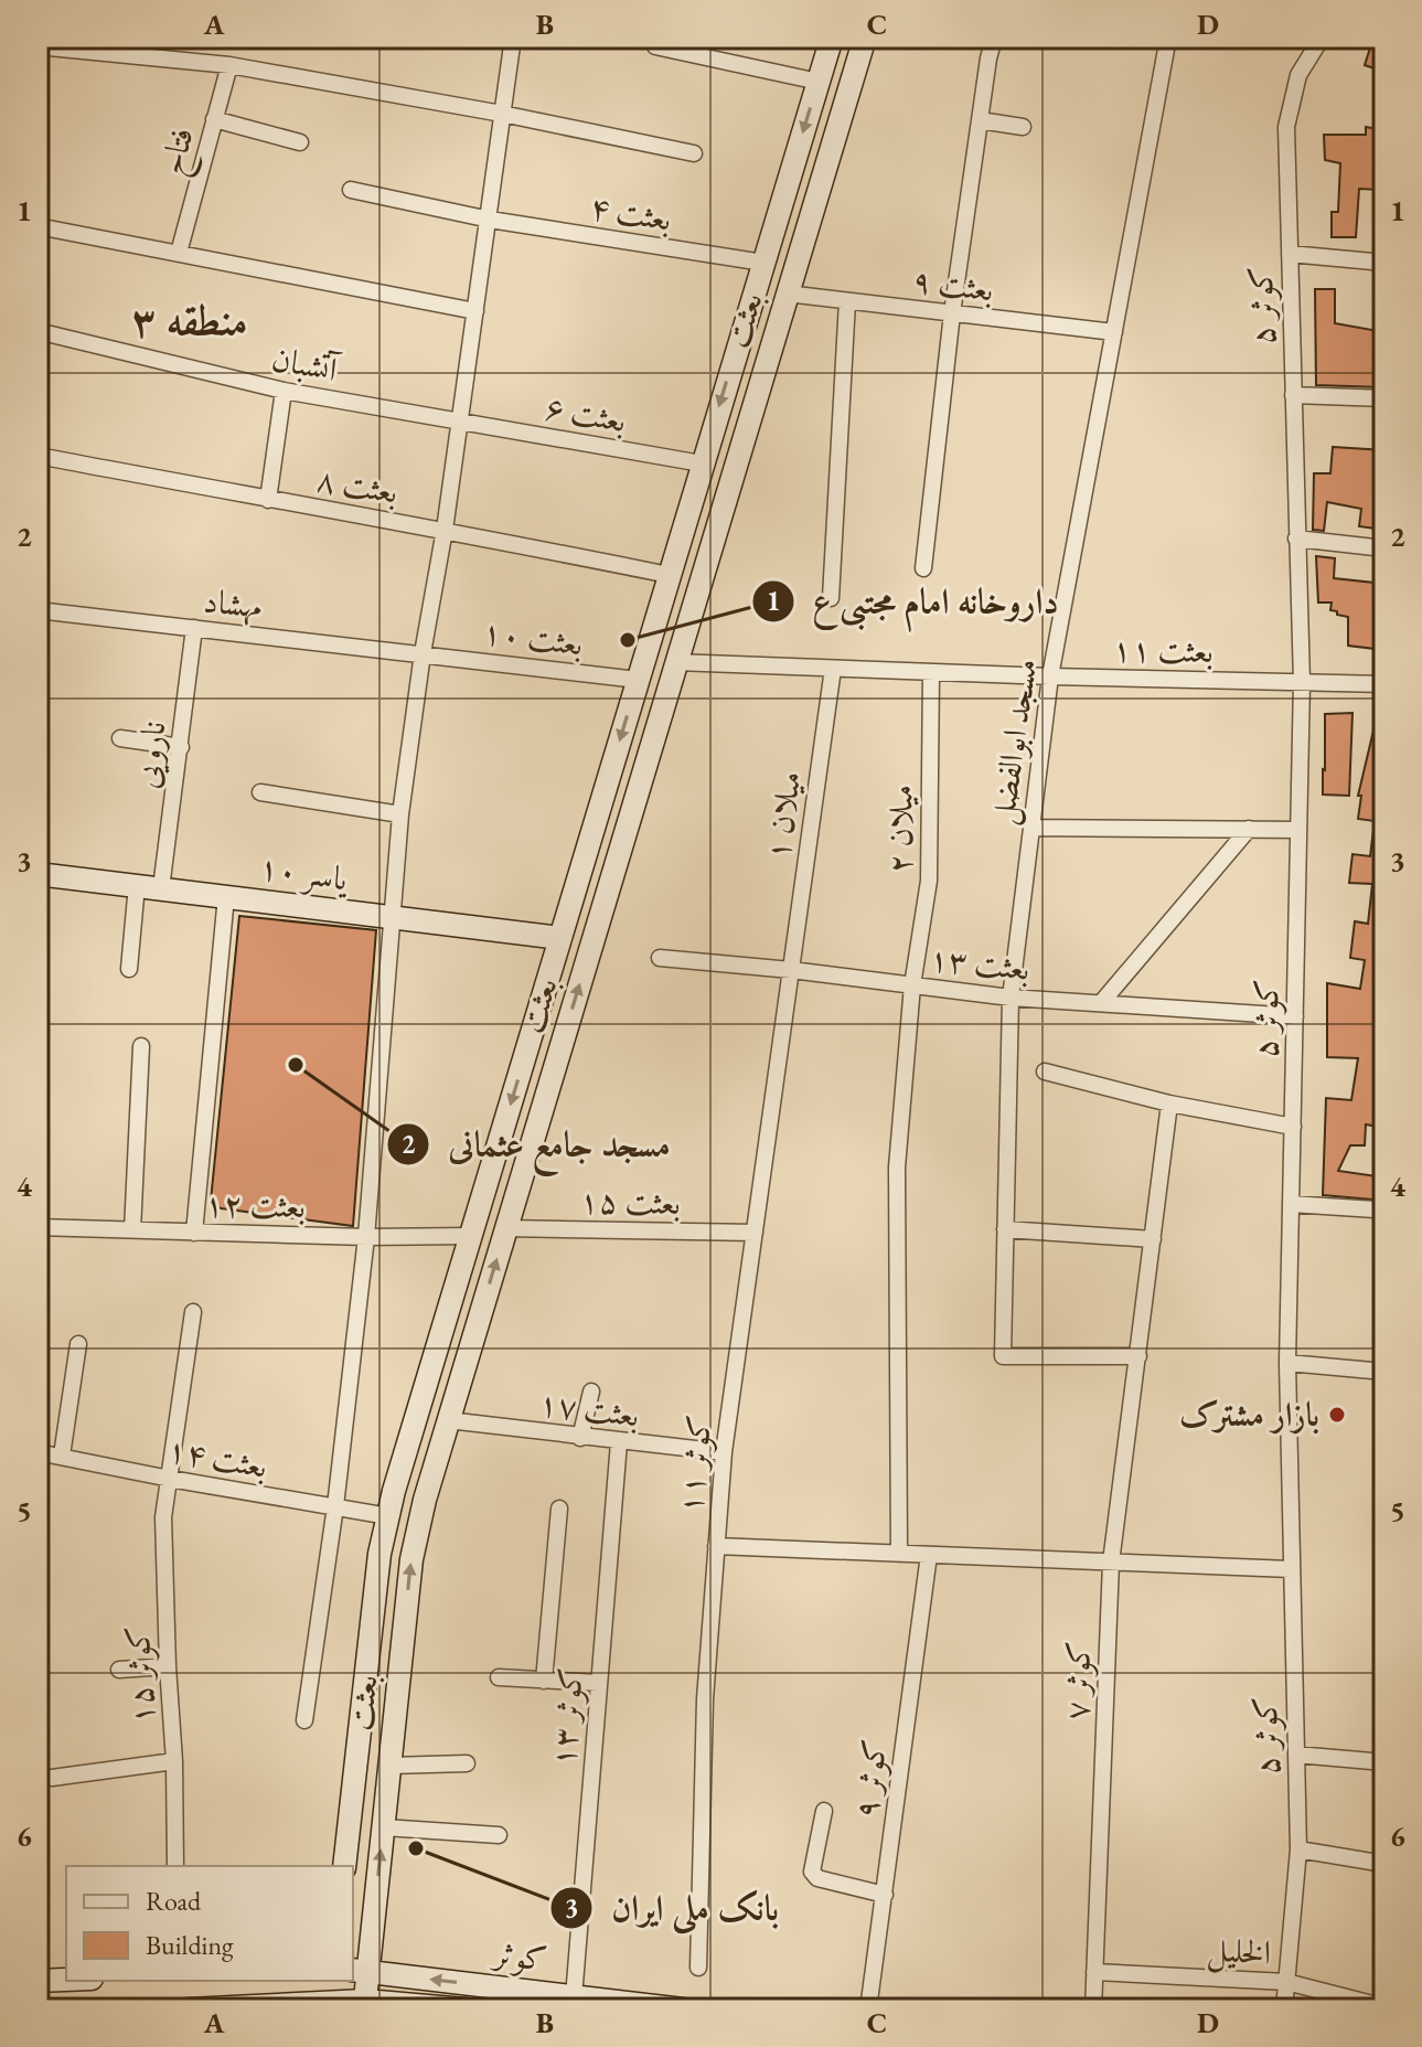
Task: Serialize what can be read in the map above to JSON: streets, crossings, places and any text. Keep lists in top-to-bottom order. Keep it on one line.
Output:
{"streets":{"main road":["بعثت","یاسر ۱۰","کوثر"],"street":["فتاح","بعثت ۴","بعثت ۹","کوثر ۵","آتشبان","بعثت ۶","بعثت ۸","مهشاد","بعثت ۱۰","بعثت ۱۱","مسجد ابوالفضل","نارویی","میلان ۱","میلان ۲","بعثت ۱۳","بعثت ۱۵","بعثت ۱۲","بعثت ۱۷","بعثت ۱۴","کوثر ۱۱","کوثر ۱۵","کوثر ۷","کوثر ۱۳","کوثر ۹","الخلیل"]},"crossings":[["بعثت ۴","بعثت"],["بعثت ۹","بعثت"],["بعثت ۹","مسجد ابوالفضل"],["کوثر ۵","بعثت ۱۱"],["کوثر ۵","بعثت ۱۳"],["کوثر ۵","الخلیل"],["بعثت","بعثت ۶"],["بعثت","بعثت ۸"],["بعثت","بعثت ۱۰"],["بعثت","بعثت ۱۱"],["بعثت","یاسر ۱۰"],["بعثت","بعثت ۱۵"],["بعثت","بعثت ۱۲"],["بعثت","بعثت ۱۷"],["بعثت","بعثت ۱۴"],["بعثت","کوثر"],["آتشبان","بعثت ۶"],["مهشاد","بعثت ۱۰"],["مهشاد","نارویی"],["بعثت ۱۱","مسجد ابوالفضل"],["بعثت ۱۱","میلان ۱"],["بعثت ۱۱","میلان ۲"],["مسجد ابوالفضل","بعثت ۱۳"],["مسجد ابوالفضل","کوثر ۷"],["نارویی","یاسر ۱۰"],["میلان ۱","بعثت ۱۳"],["میلان ۱","کوثر ۱۱"],["میلان ۲","بعثت ۱۳"],["بعثت ۱۳","کوثر ۱۱"],["بعثت ۱۵","کوثر ۱۱"],["بعثت ۱۷","کوثر ۱۱"],["بعثت ۱۷","کوثر ۱۳"],["بعثت ۱۴","کوثر ۱۵"],["کوثر ۷","الخلیل"],["کوثر ۱۳","کوثر"]],"districts":["منطقه ۳"],"places":["داروخانه امام مجتبی ع","مسجد جامع عثمانی","بازار مشترک","بانک ملی ایران"],"legend":["Road","Building"],"grid":{"columns":["A","B","C","D"],"rows":["1","2","3","4","5","6"]}}
